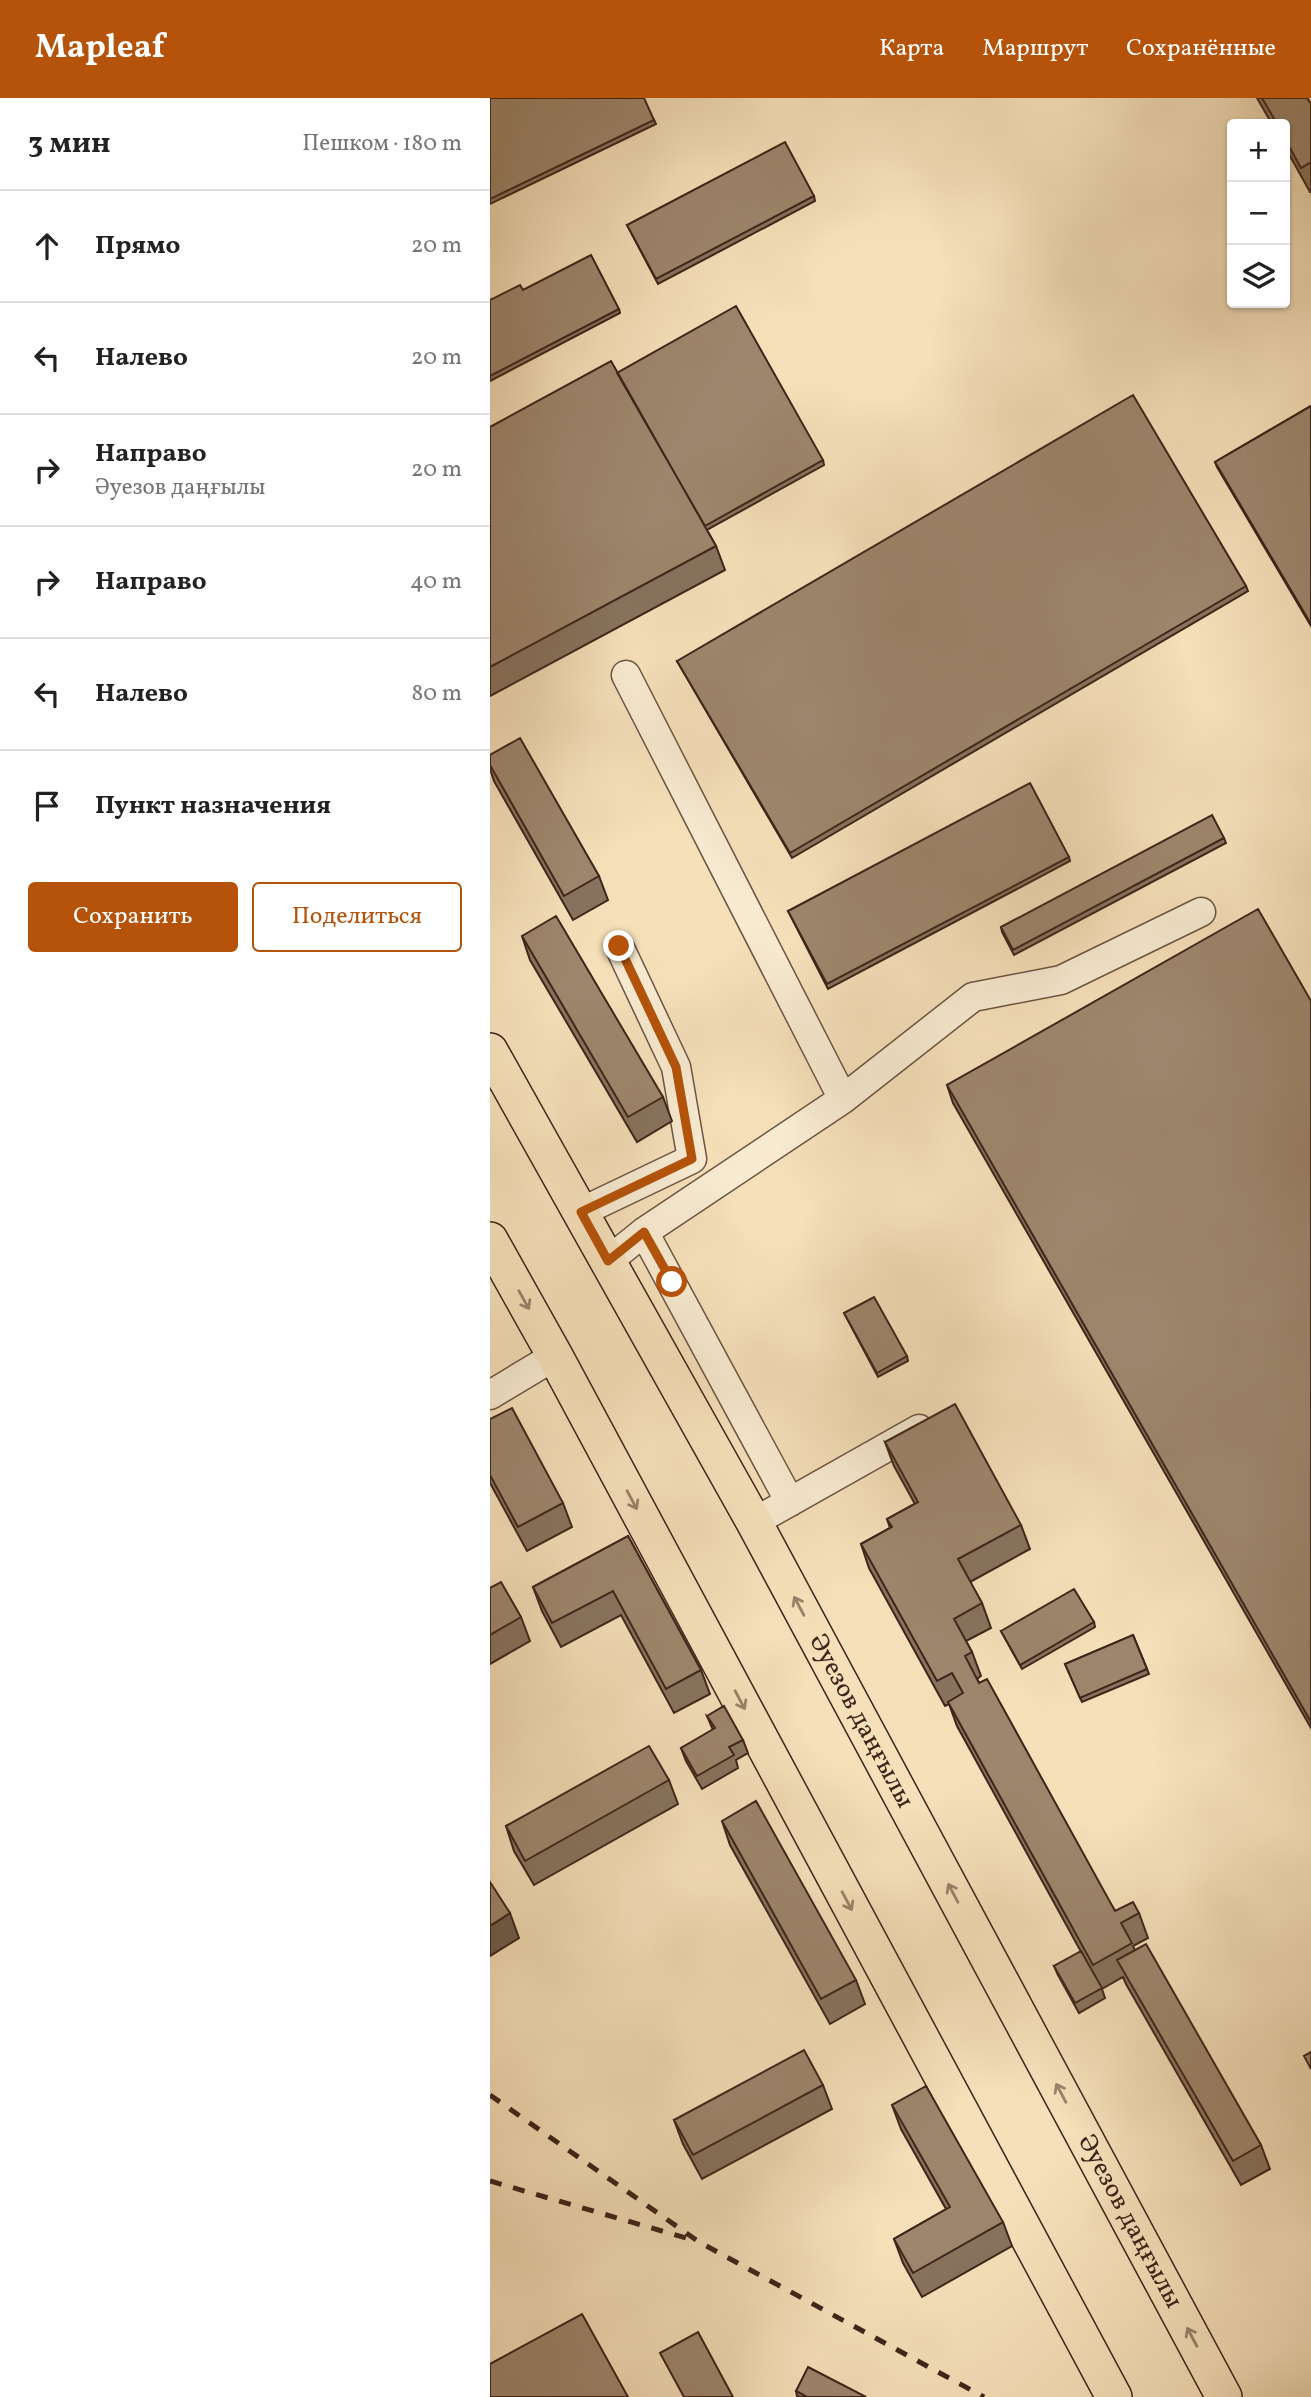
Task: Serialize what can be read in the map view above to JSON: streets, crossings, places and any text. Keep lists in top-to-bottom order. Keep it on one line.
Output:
{"streets":{"main road":["Әуезов даңғылы"]},"page":{"header":"Mapleaf","nav":["Карта","Маршрут","Сохранённые"],"heading":["3 мин","Пешком · 180 m"],"map_buttons":["+","−"],"list":[["Прямо","20 m"],["Налево","20 m"],["Направо","Әуезов даңғылы","20 m"],["Направо","40 m"],["Налево","80 m"],"Пункт назначения"],"buttons":["Сохранить","Поделиться"]}}
